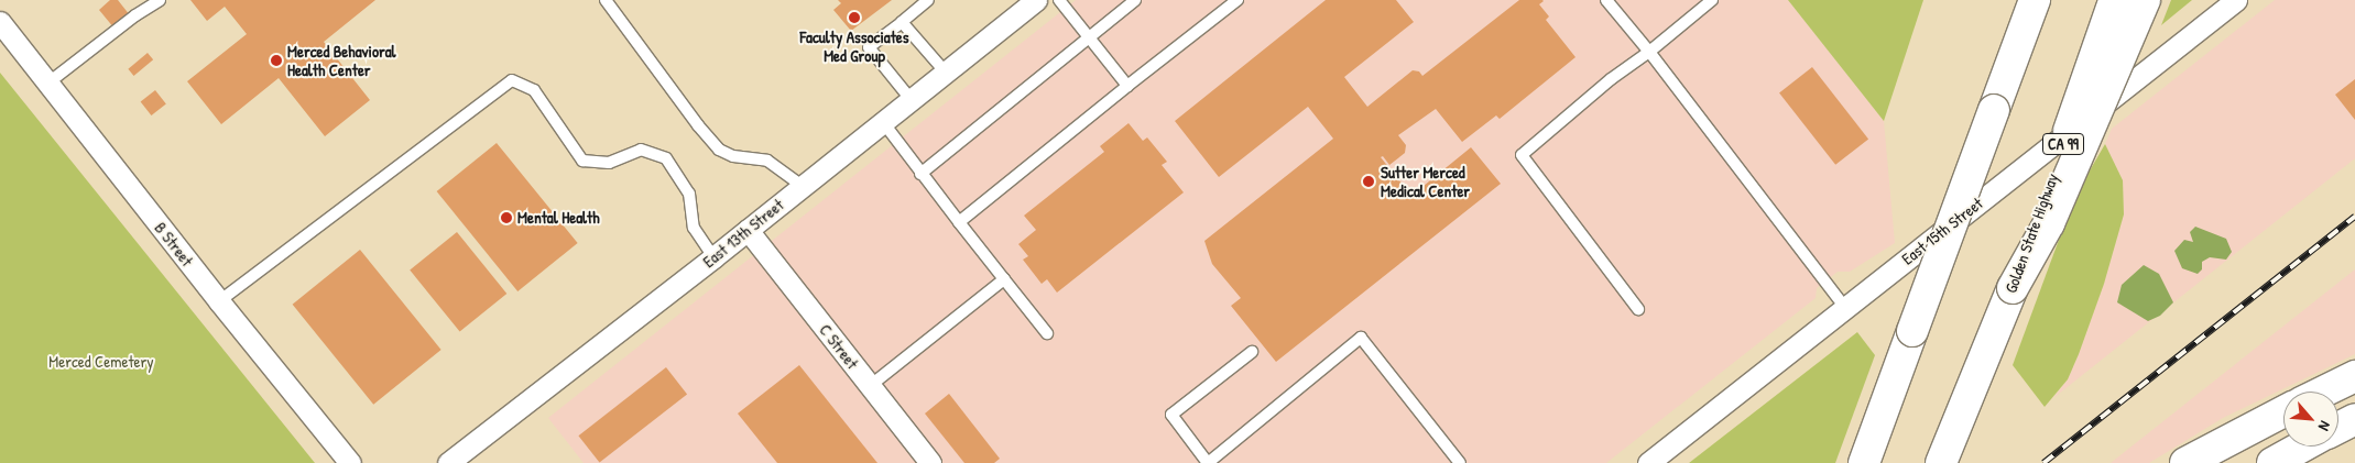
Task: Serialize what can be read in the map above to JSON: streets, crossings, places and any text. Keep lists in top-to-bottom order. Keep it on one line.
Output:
{"streets":{"main road":["CA 99","Golden State Highway"],"street":["East 15th Street","East 13th Street","B Street","C Street"]},"crossings":[["East 13th Street","C Street"]],"parks":["Merced Cemetery"],"places":["Faculty Associates Med Group","Merced Behavioral Health Center","Sutter Merced Medical Center","Mental Health"],"north":"bottom right"}
